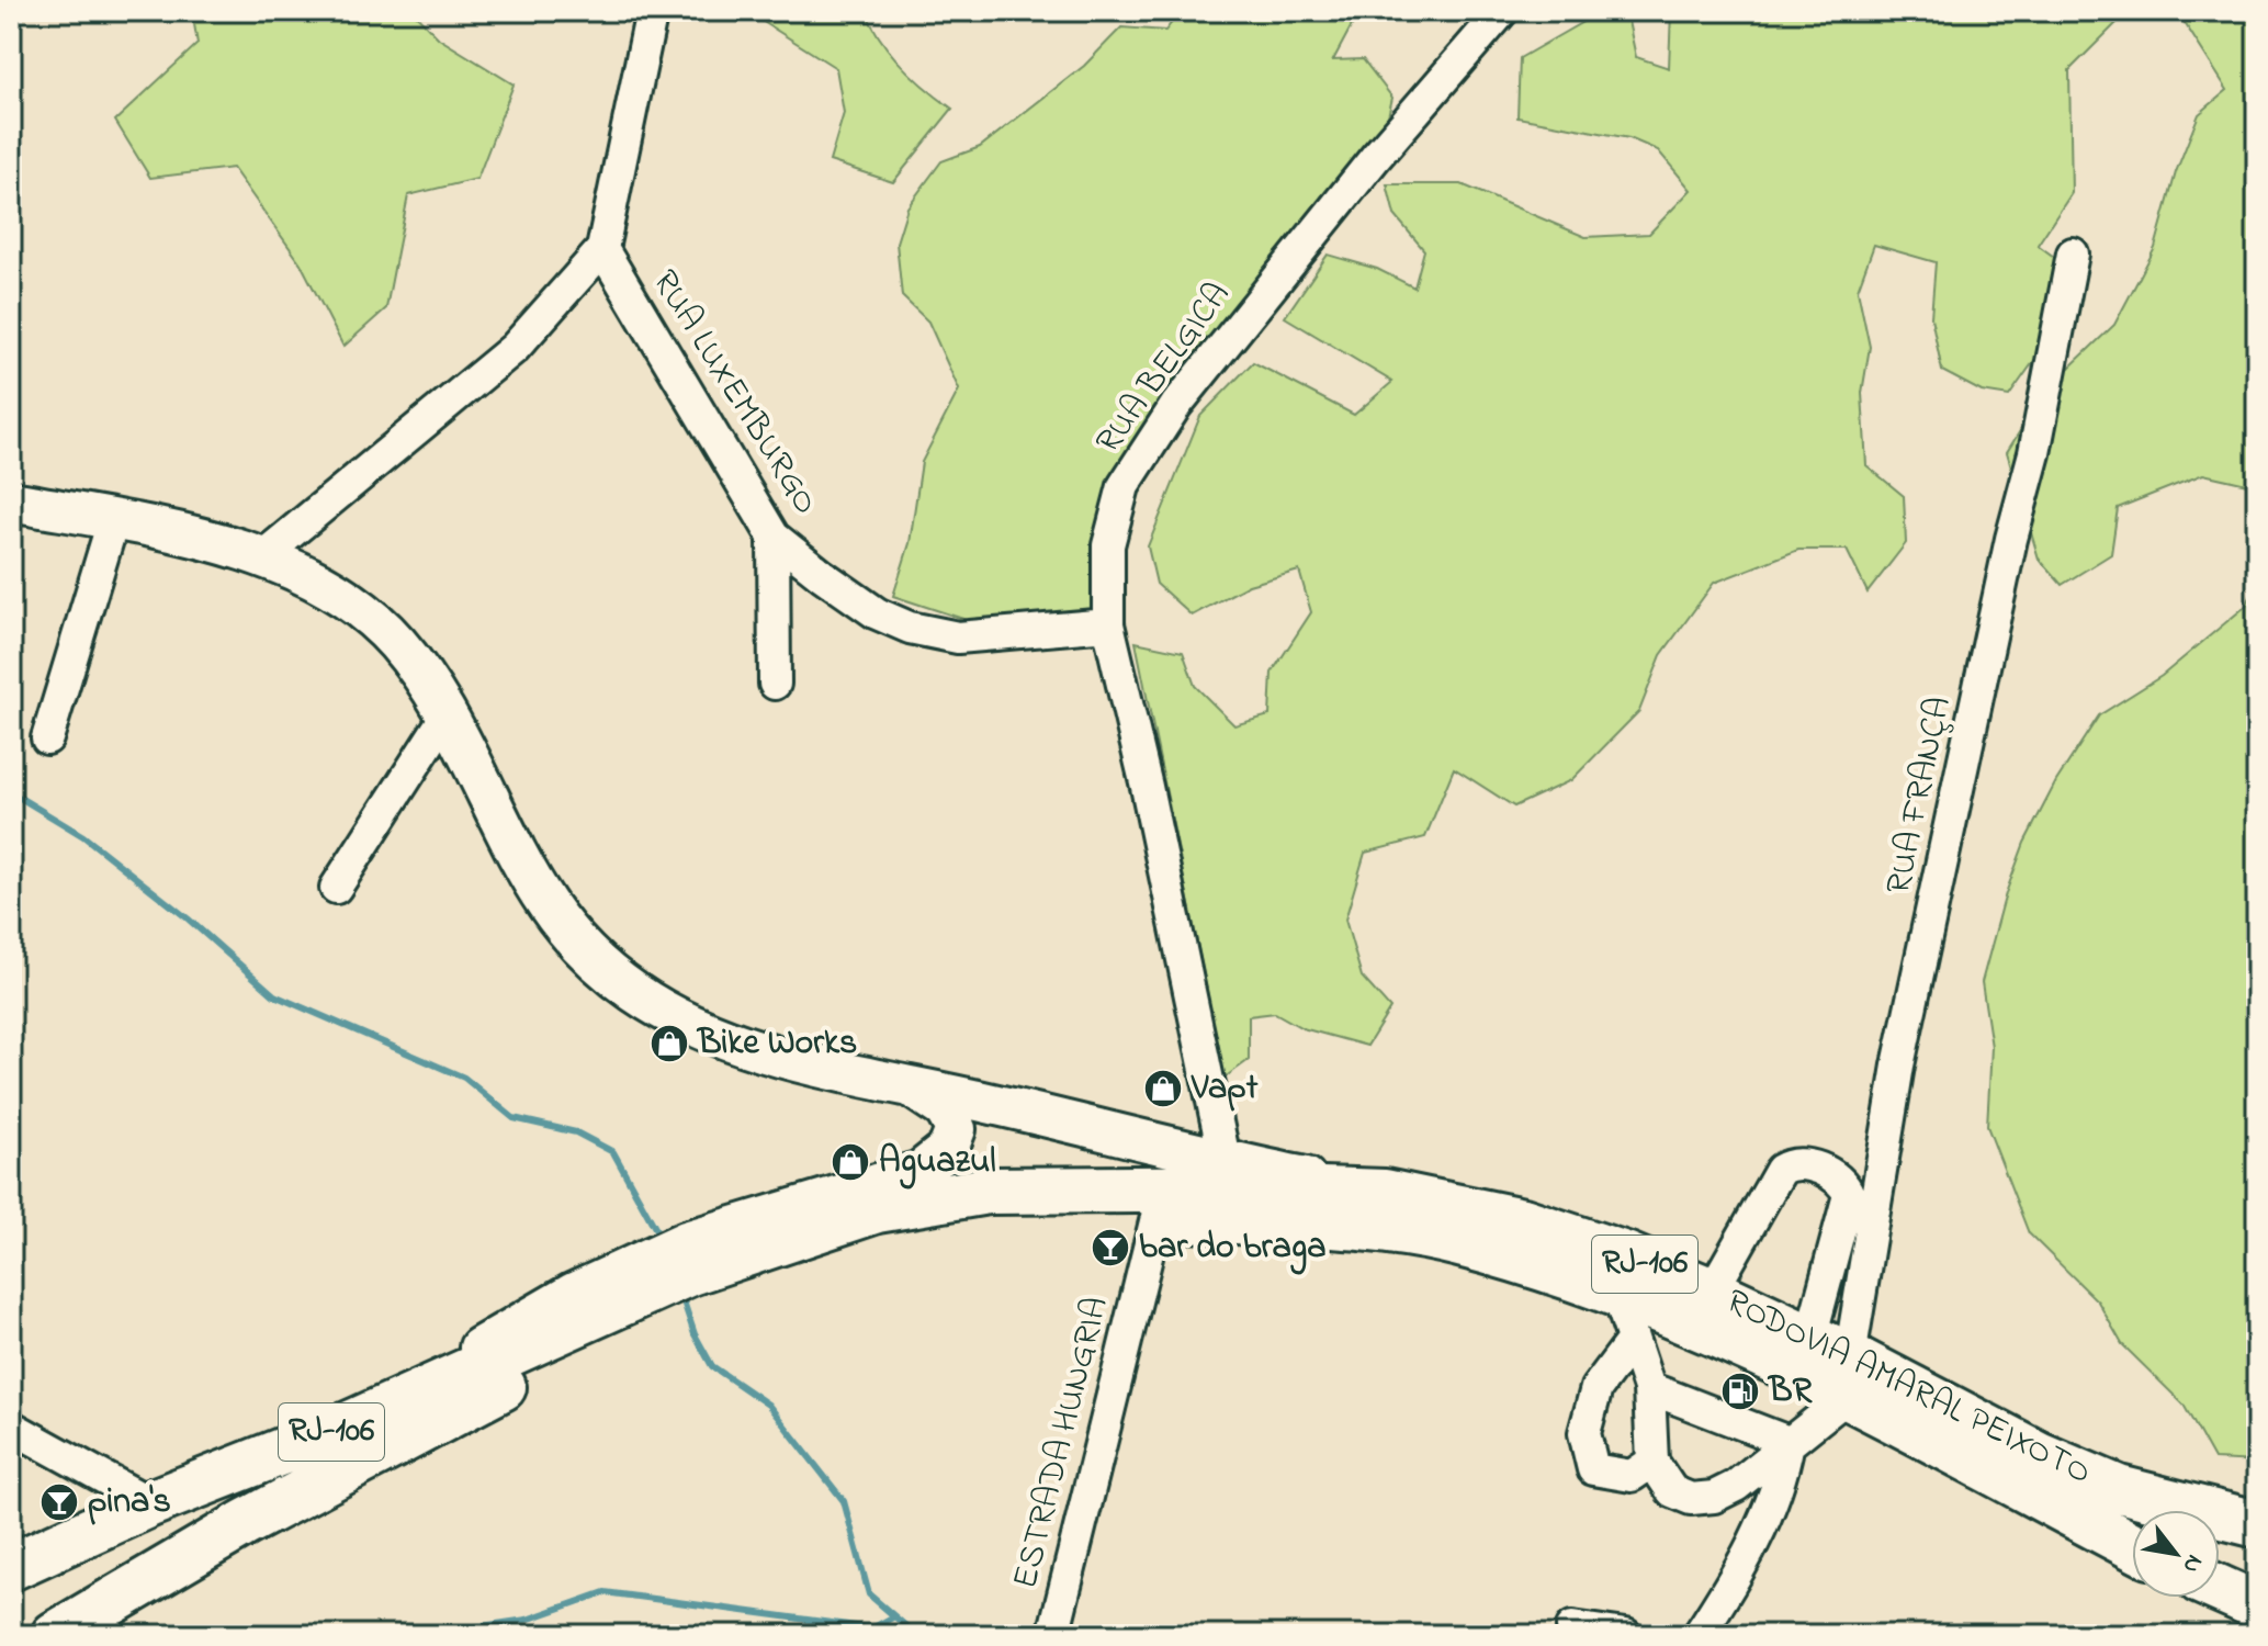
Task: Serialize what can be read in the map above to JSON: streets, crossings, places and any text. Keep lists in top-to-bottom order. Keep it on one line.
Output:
{"streets":{"highway":["RJ-106","RODOVIA AMARAL PEIXOTO"],"street":["RUA BELGICA","RUA LUXEMBURGO","RUA FRANÇA","ESTRADA HUNGRIA"]},"crossings":[["RUA BELGICA","RUA LUXEMBURGO"],["RUA FRANÇA","RODOVIA AMARAL PEIXOTO"],["RODOVIA AMARAL PEIXOTO","ESTRADA HUNGRIA"]],"places":{"shop":["Bike Works","Vapt","Aguazul"],"bar":["bar do braga","pina's"],"fuel station":["BR"]},"north":"bottom right"}
